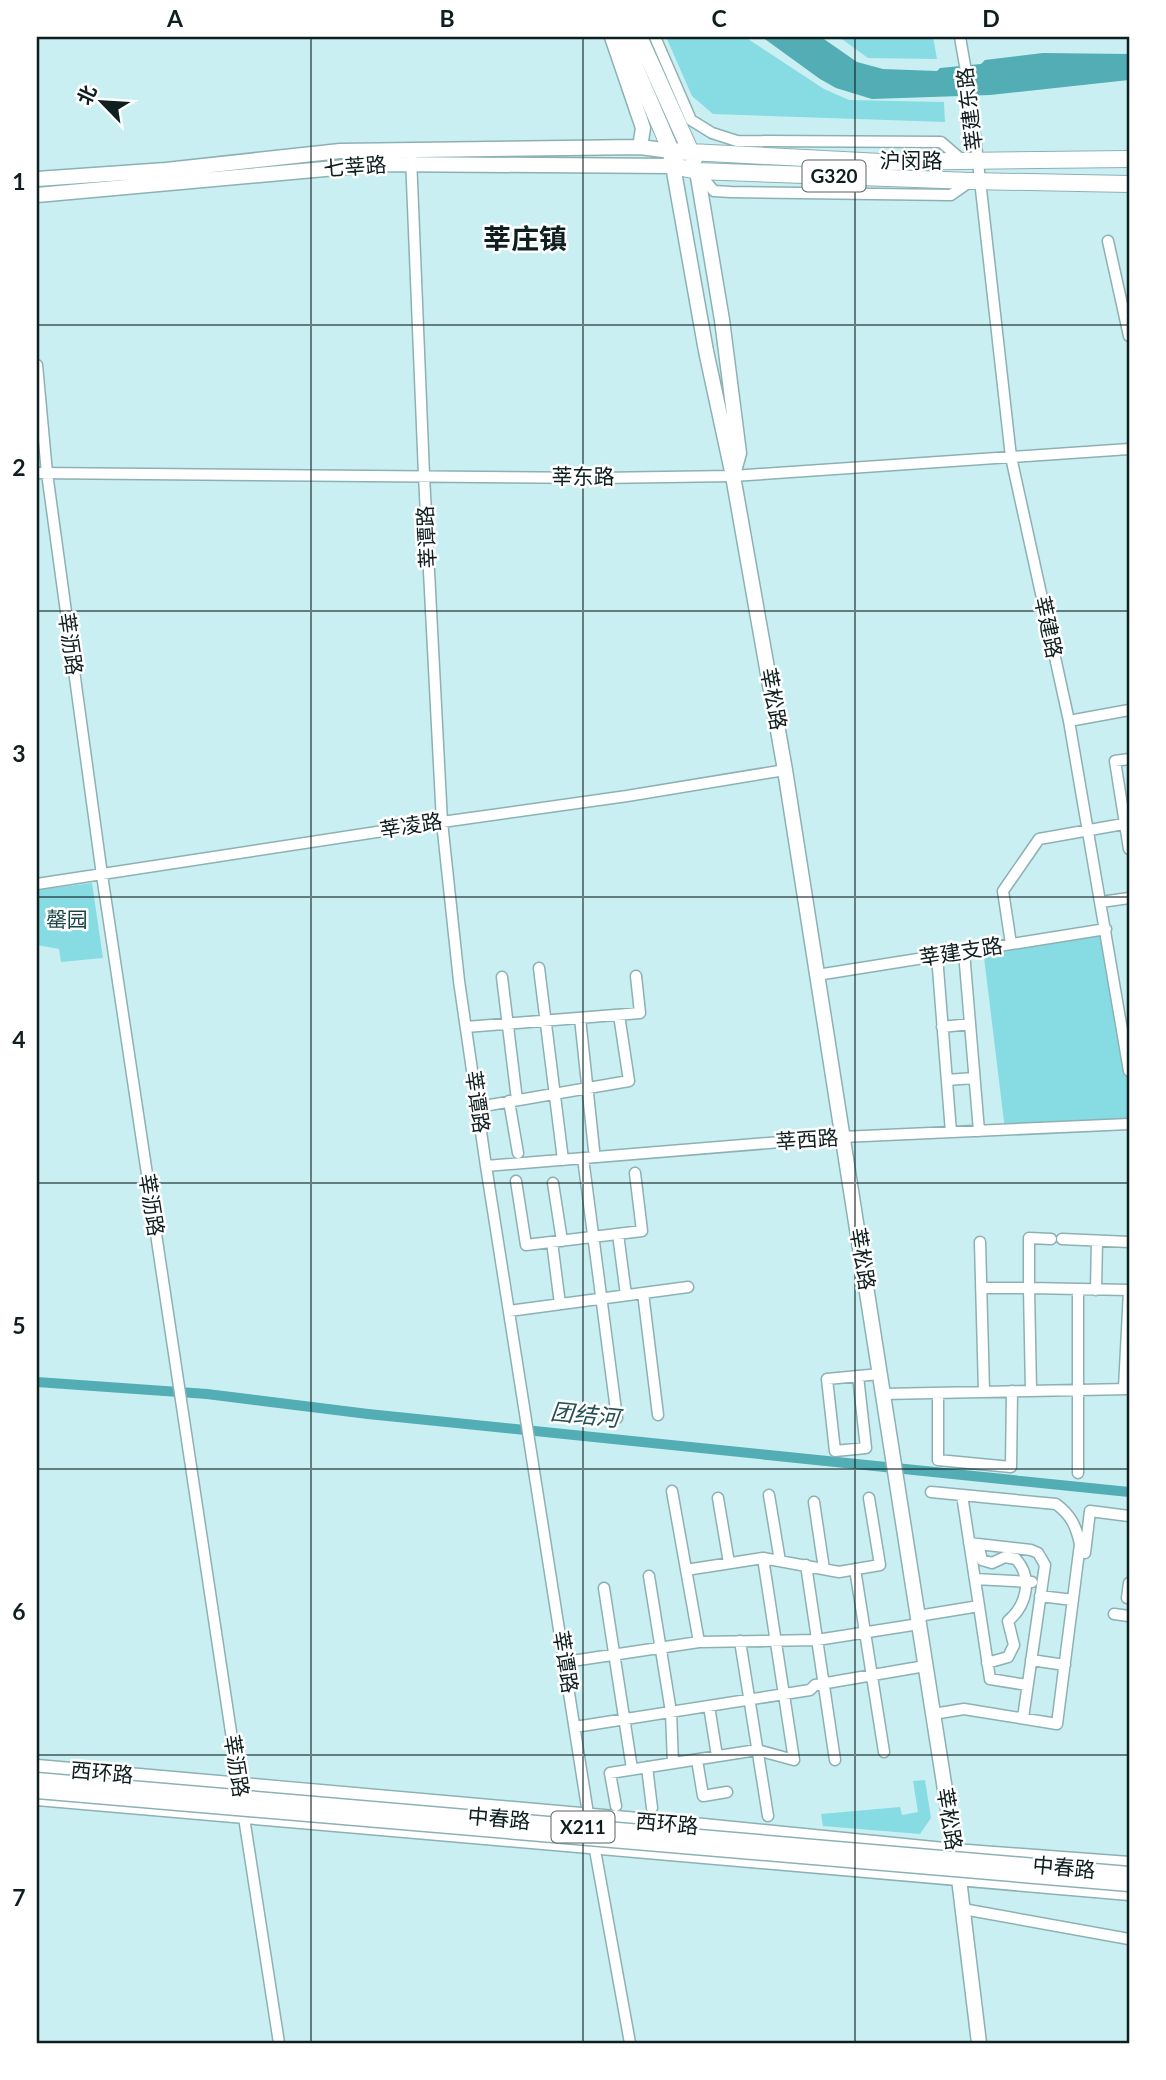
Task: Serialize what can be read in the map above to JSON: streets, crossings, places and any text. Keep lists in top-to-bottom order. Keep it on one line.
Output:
{"streets":{"highway":["沪闵路","G320"],"main road":["七莘路","莘松路","西环路","中春路","X211"],"street":["莘建东路","莘东路","莘谭路","莘建路","莘沥路","莘凌路","莘建支路","莘西路"]},"crossings":[["莘建东路","沪闵路"],["莘建东路","莘建路"],["沪闵路","七莘路"],["沪闵路","莘建路"],["沪闵路","莘松路"],["七莘路","莘谭路"],["七莘路","莘松路"],["莘东路","莘谭路"],["莘东路","莘建路"],["莘东路","莘沥路"],["莘东路","莘松路"],["莘谭路","莘凌路"],["莘谭路","莘西路"],["莘谭路","西环路"],["莘建路","莘建支路"],["莘沥路","莘凌路"],["莘沥路","西环路"],["莘松路","莘凌路"],["莘松路","莘建支路"],["莘松路","莘西路"],["莘松路","西环路"]],"districts":["莘庄镇"],"water":["团结河"],"parks":["罄园"],"north":"top left","grid":{"columns":["A","B","C","D"],"rows":["1","2","3","4","5","6","7"]}}
